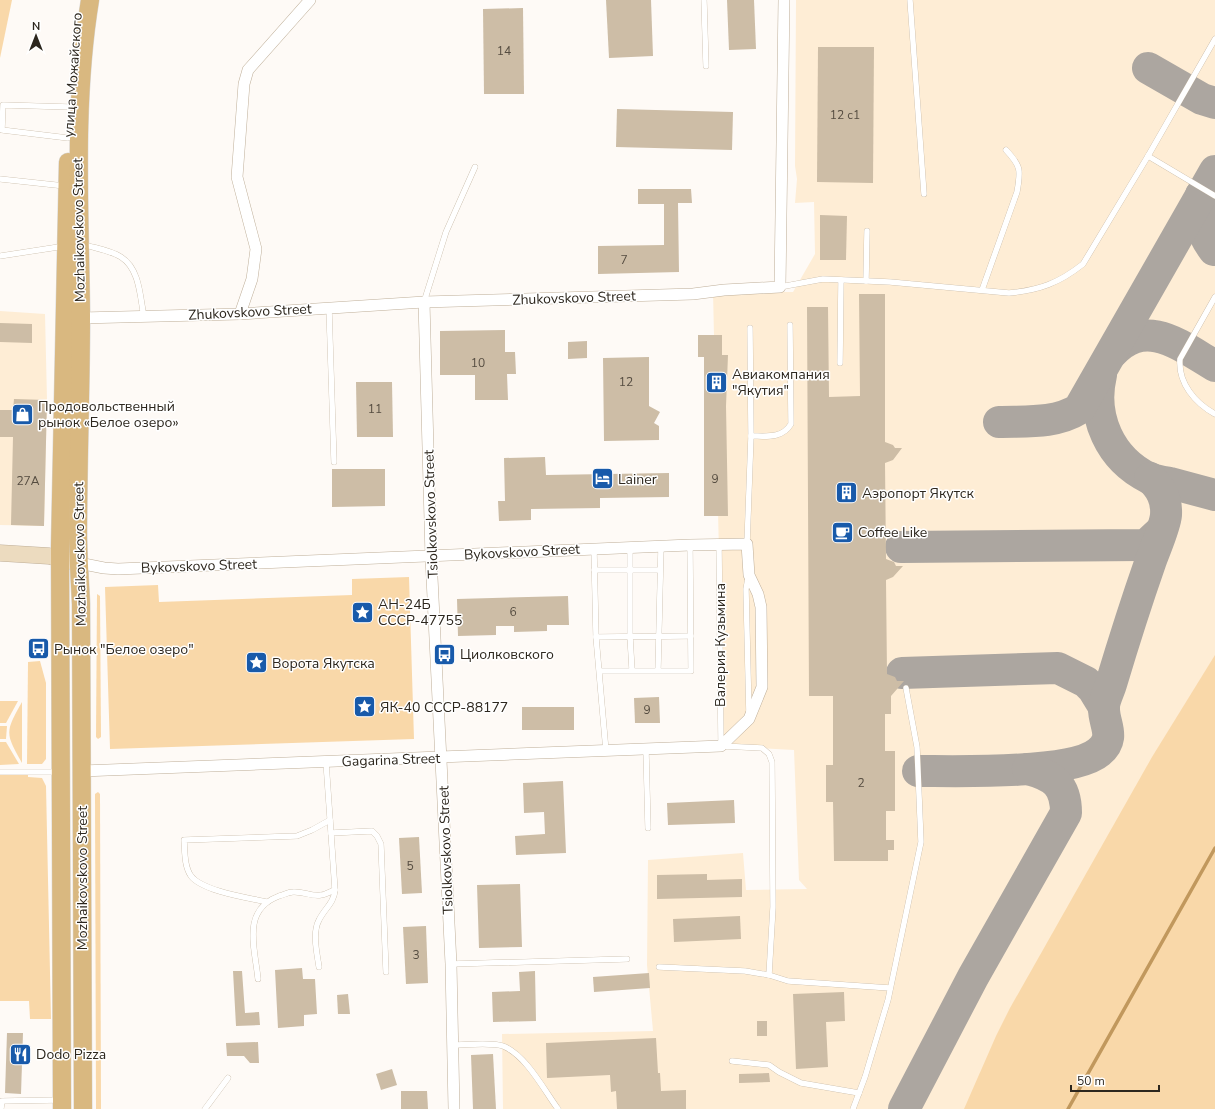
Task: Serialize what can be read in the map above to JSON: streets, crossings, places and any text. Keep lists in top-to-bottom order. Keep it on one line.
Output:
{"streets":{"main road":["улица Можайского","Mozhaikovskovo Street","Gagarina Street"],"street":["Zhukovskovo Street","Tsiolkovskovo Street","Bykovskovo Street"],"lane":["Валерия Кузьмина"]},"crossings":[["улица Можайского","Mozhaikovskovo Street"],["Mozhaikovskovo Street","Zhukovskovo Street"],["Mozhaikovskovo Street","Bykovskovo Street"],["Mozhaikovskovo Street","Gagarina Street"],["Zhukovskovo Street","Tsiolkovskovo Street"],["Tsiolkovskovo Street","Bykovskovo Street"],["Tsiolkovskovo Street","Gagarina Street"],["Bykovskovo Street","Валерия Кузьмина"],["Валерия Кузьмина","Gagarina Street"]],"places":{"building":["Авиакомпания \"Якутия\"","Аэропорт Якутск"],"shop":["Продовольственный рынок «Белое озеро»"],"hotel":["Lainer"],"cafe":["Coffee Like"],"place":["АН-24Б СССР-47755","Ворота Якутска","ЯК-40 СССР-88177"],"bus stop":["Рынок \"Белое озеро\"","Циолковского"],"restaurant":["Dodo Pizza"]},"house_numbers":["14","12 с1","7","10","12","11","9","27А","6","9","2","5","3"],"scale_bar":"50 m","north":"top"}
